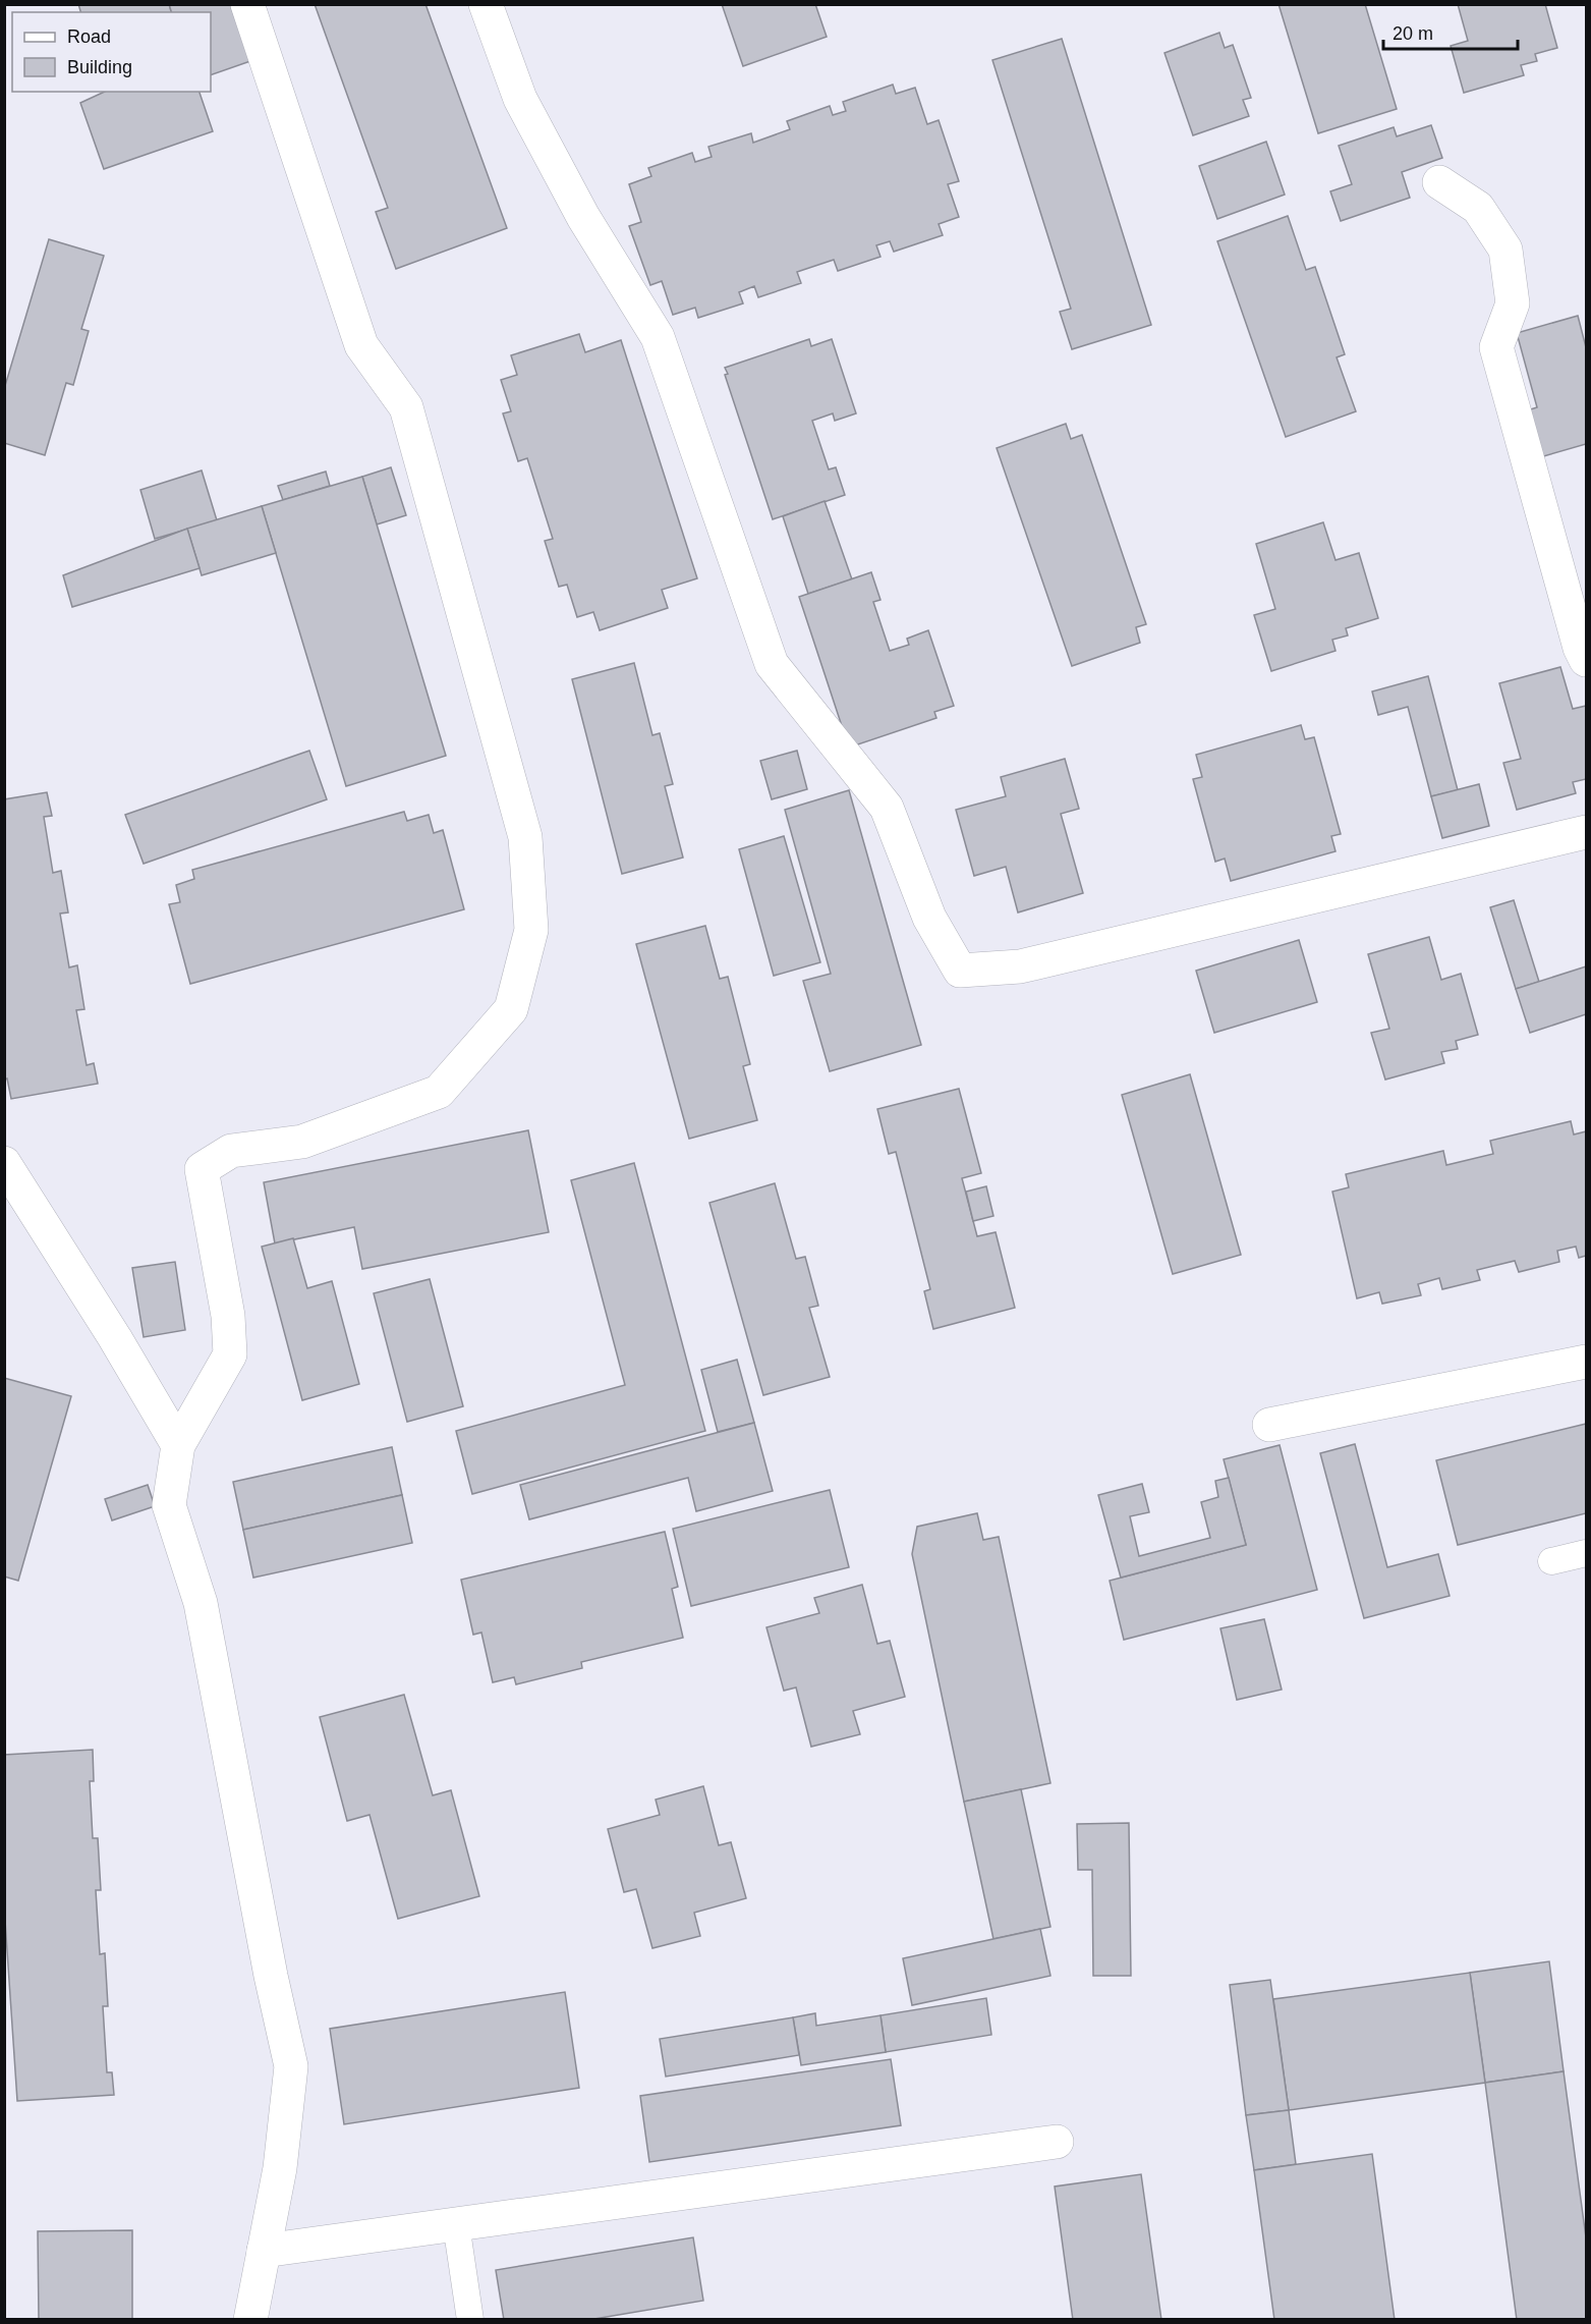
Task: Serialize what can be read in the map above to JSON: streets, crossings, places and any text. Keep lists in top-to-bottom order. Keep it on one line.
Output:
{"legend":["Road","Building"],"scale_bar":"20 m"}
